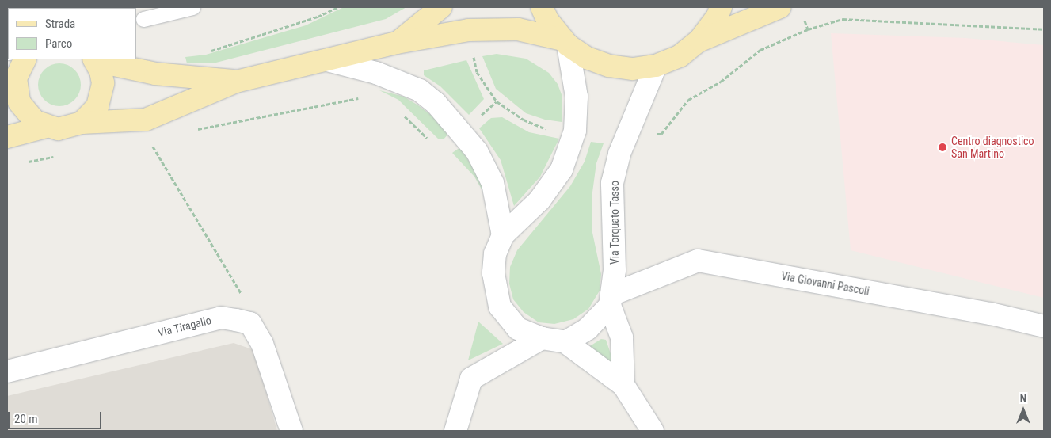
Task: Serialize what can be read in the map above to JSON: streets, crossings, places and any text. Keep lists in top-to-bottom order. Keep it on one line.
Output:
{"streets":{"street":["Via Torquato Tasso","Via Giovanni Pascoli","Via Tiragallo"]},"crossings":[["Via Torquato Tasso","Via Giovanni Pascoli"]],"places":["Centro diagnostico San Martino"],"legend":["Strada","Parco"],"scale_bar":"20 m","north":"top"}
